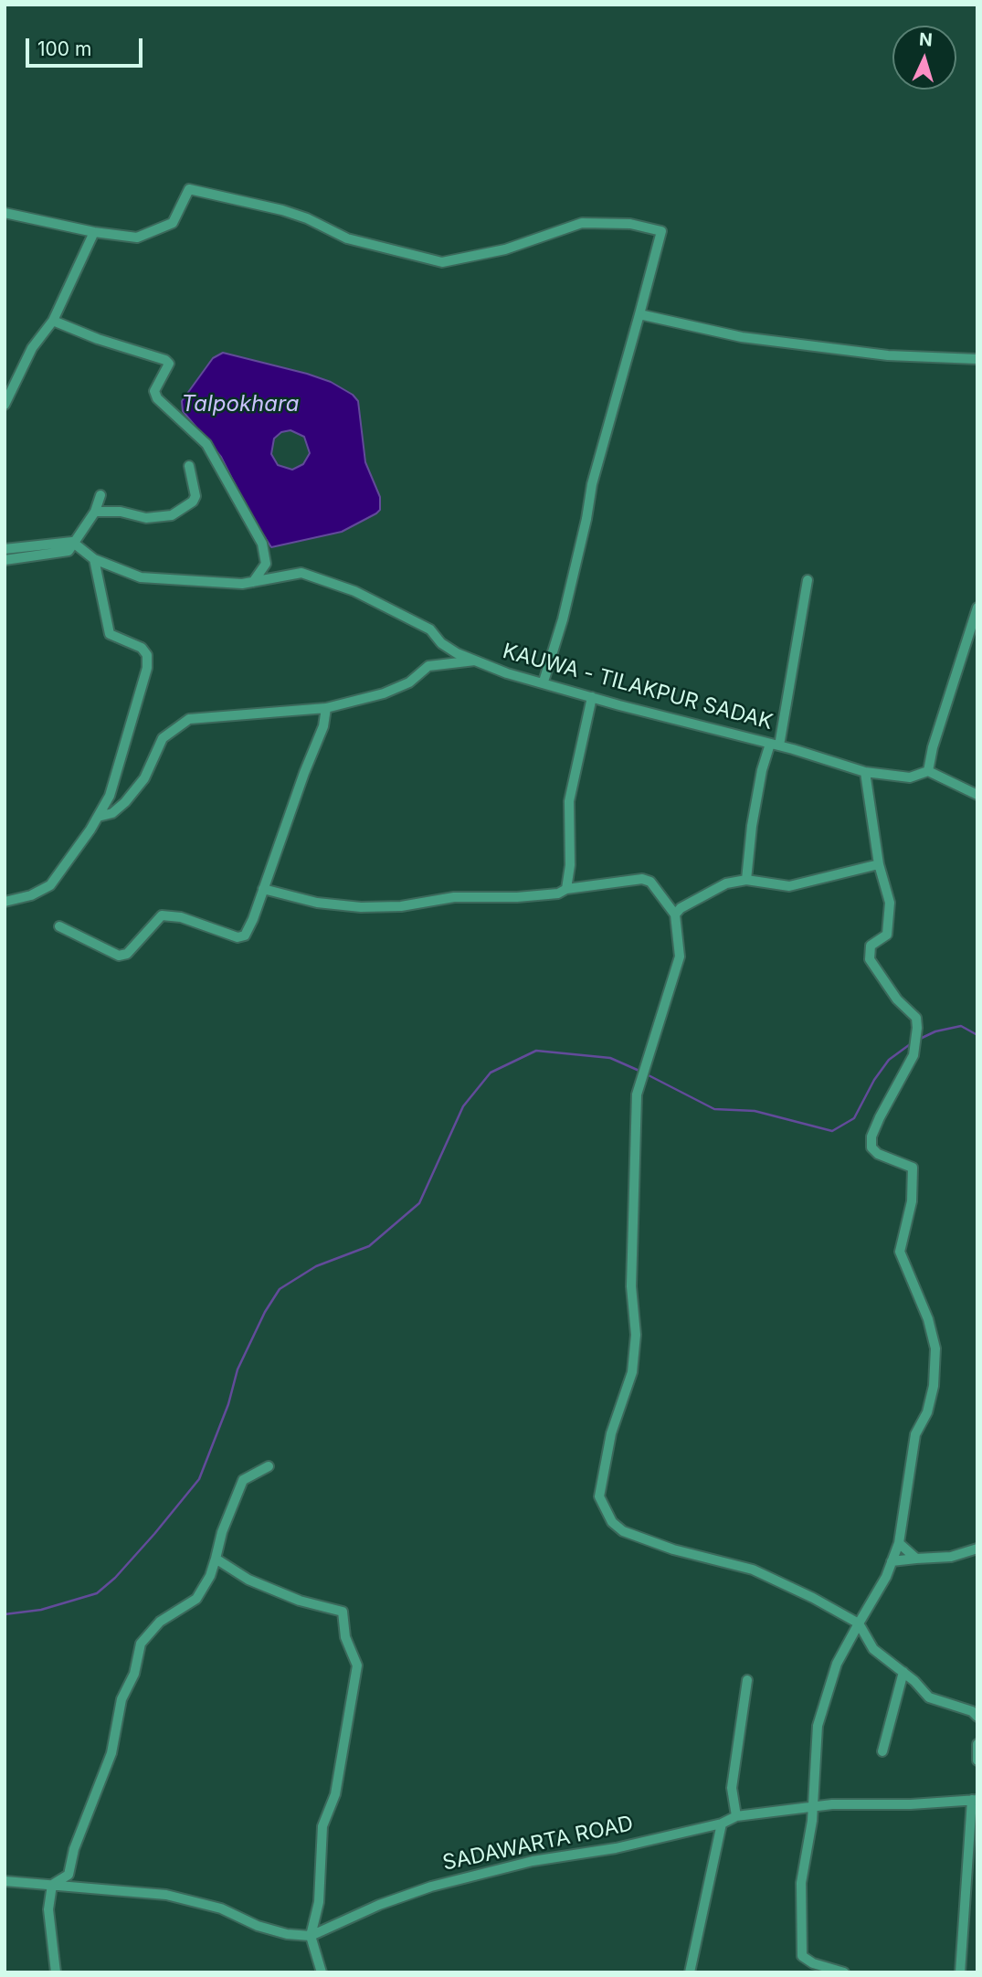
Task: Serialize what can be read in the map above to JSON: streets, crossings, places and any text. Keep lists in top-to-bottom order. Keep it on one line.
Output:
{"streets":{"street":["KAUWA - TILAKPUR SADAK","SADAWARTA ROAD"]},"water":["Talpokhara"],"scale_bar":"100 m","north":"top"}
